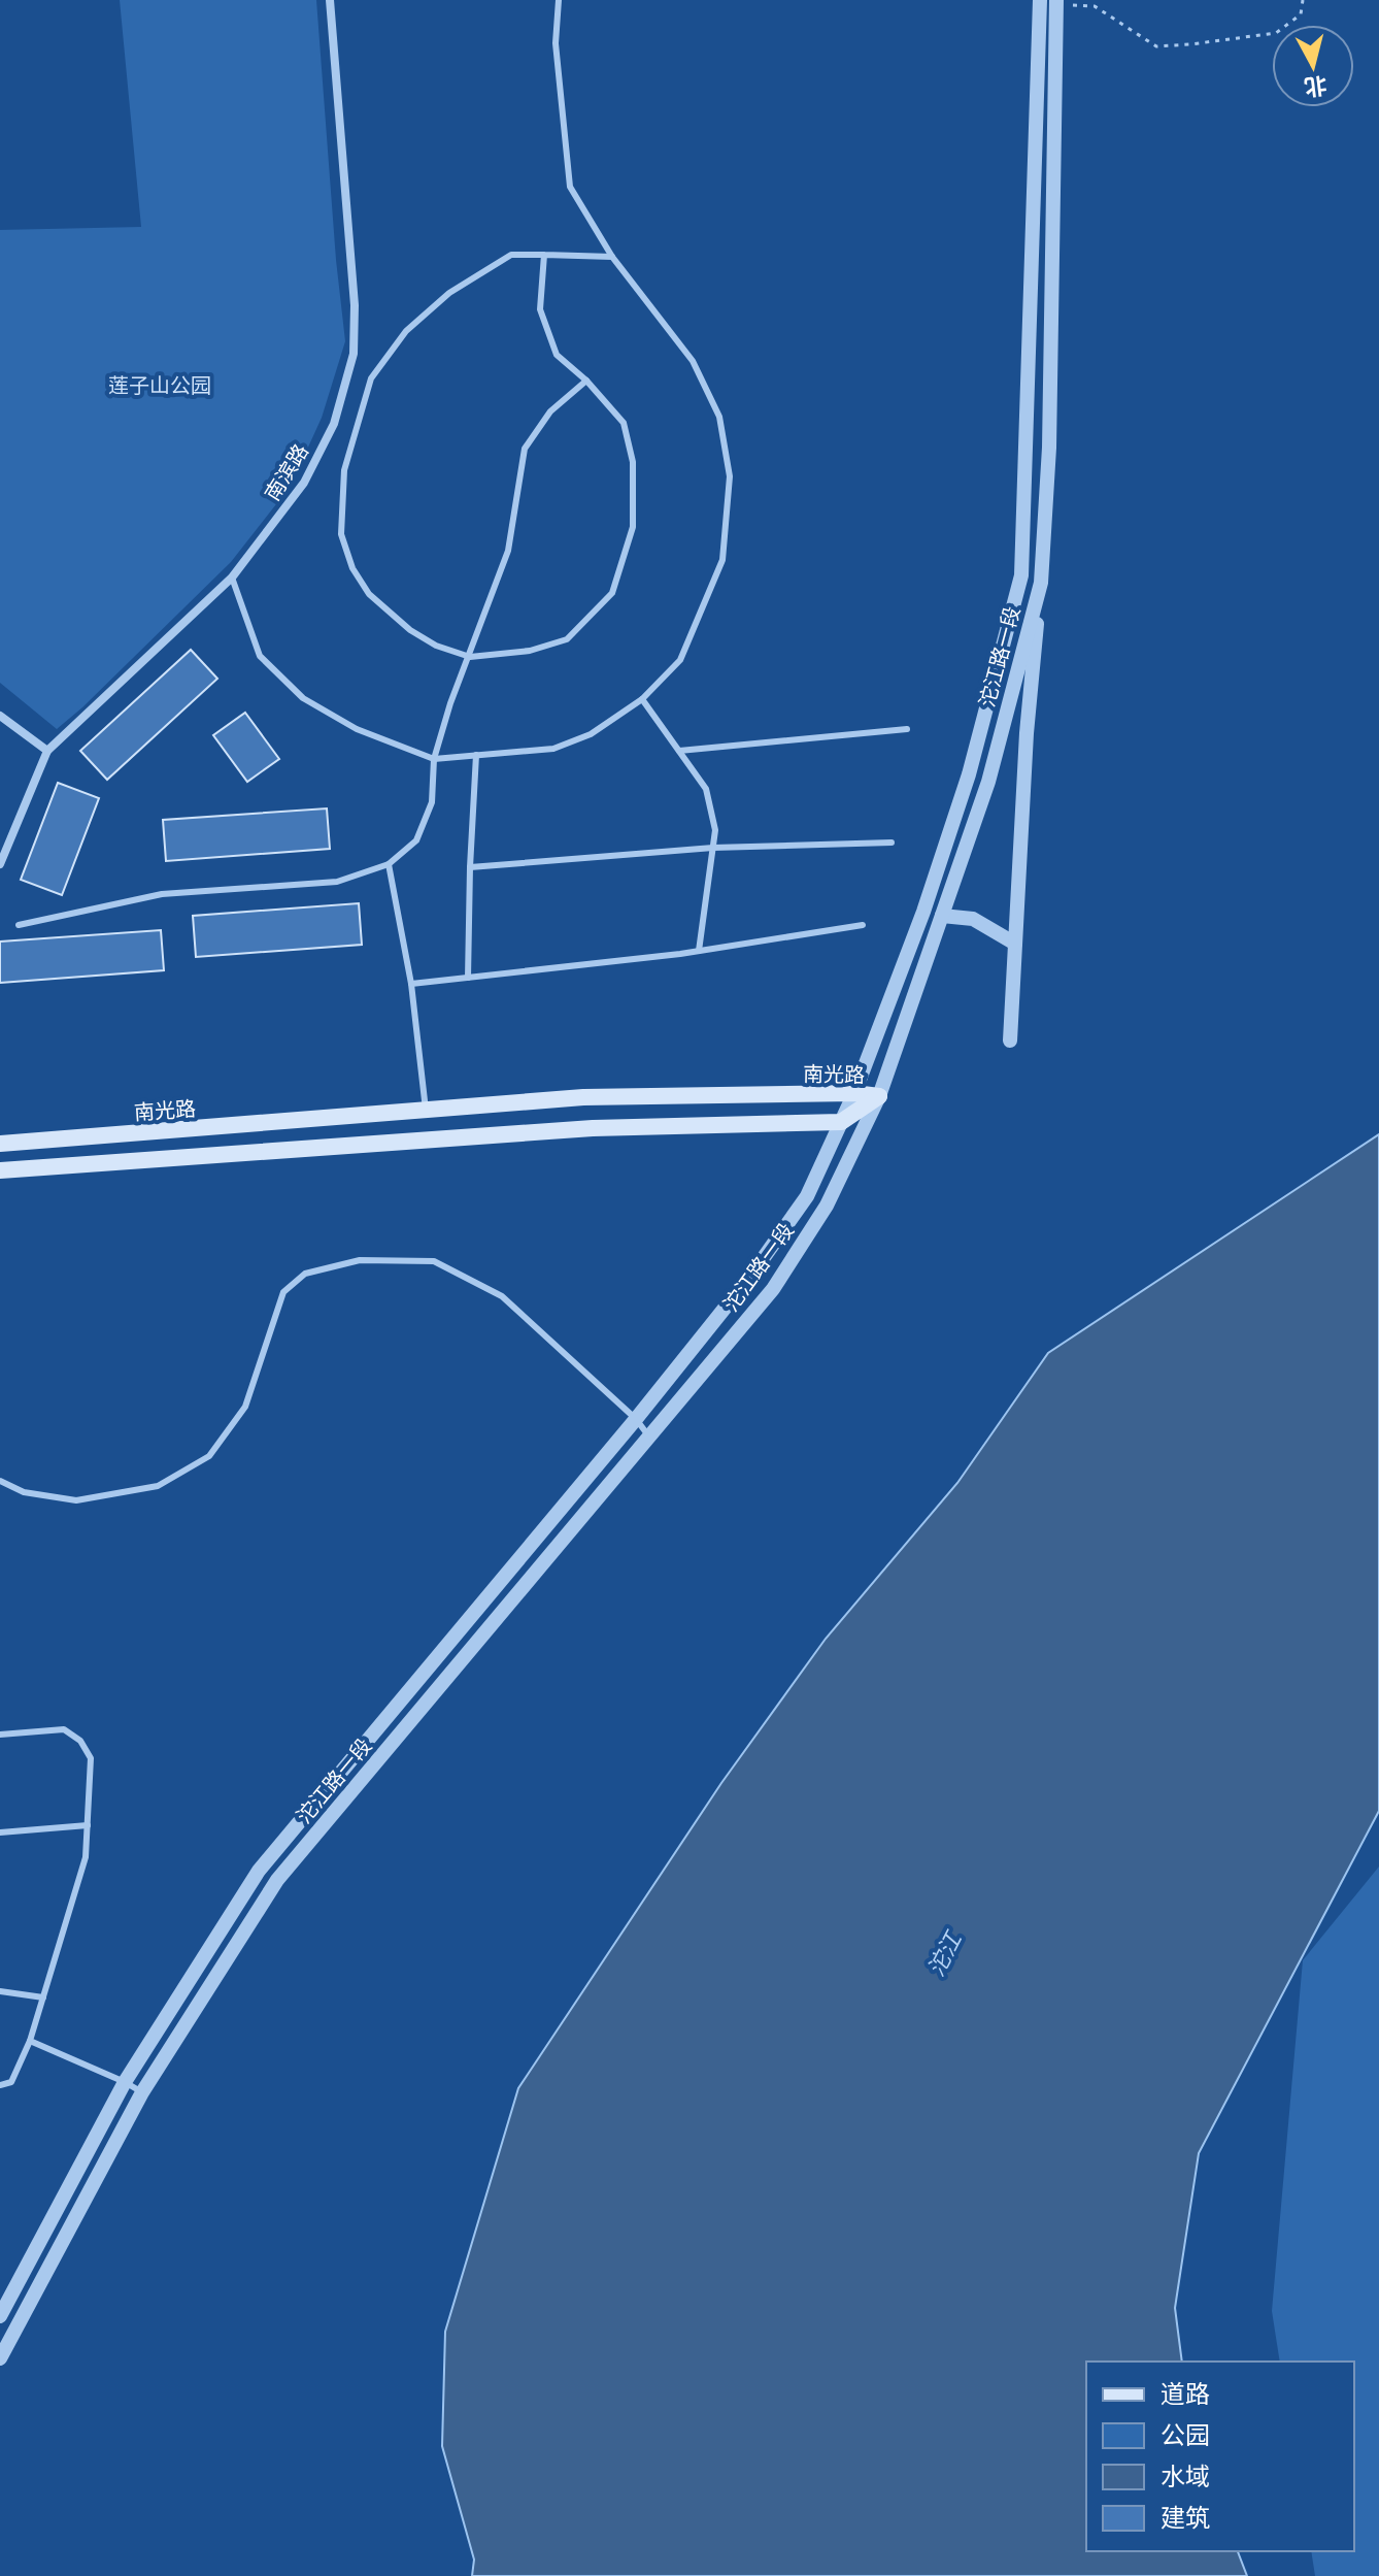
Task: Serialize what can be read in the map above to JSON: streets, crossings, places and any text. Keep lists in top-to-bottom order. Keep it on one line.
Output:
{"streets":{"main road":["南光路"],"street":["南滨路","沱江路一段"]},"crossings":[["沱江路一段","南光路"]],"water":["沱江"],"parks":["莲子山公园"],"legend":["道路","公园","水域","建筑"],"north":"bottom"}
